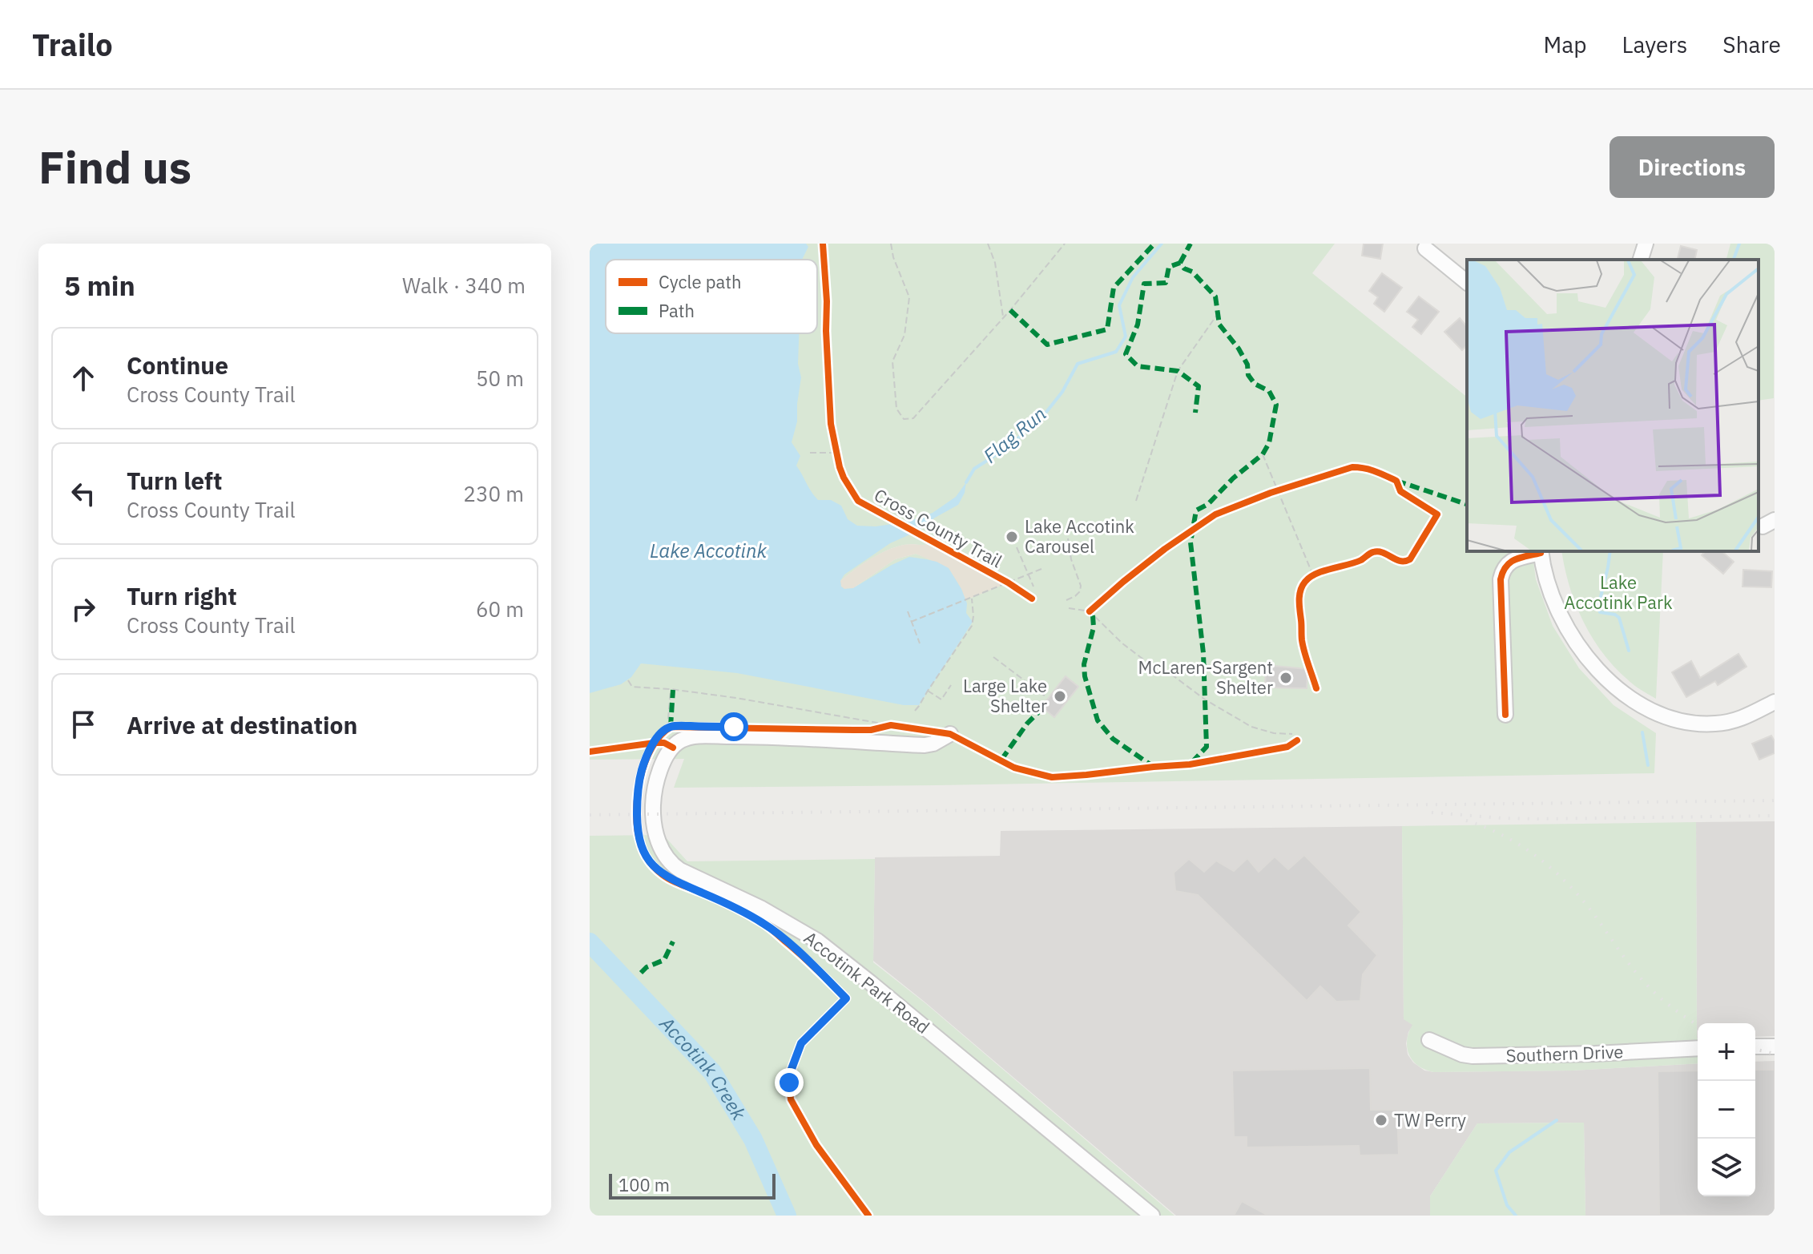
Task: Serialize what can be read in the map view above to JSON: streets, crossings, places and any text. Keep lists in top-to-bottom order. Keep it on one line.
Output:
{"streets":{"street":["Accotink Park Road","Southern Drive"],"cycle path":["Cross County Trail"]},"water":["Flag Run","Lake Accotink","Accotink Creek"],"parks":["Lake Accotink Park"],"places":["Lake Accotink Carousel","McLaren-Sargent Shelter","Large Lake Shelter","TW Perry"],"legend":["Cycle path","Path"],"scale_bar":"100 m","page":{"header":"Trailo","nav":["Map","Layers","Share"],"buttons":"Directions","title":"Find us","heading":["5 min","Walk · 340 m"],"list":[["Continue","Cross County Trail","50 m"],["Turn left","Cross County Trail","230 m"],["Turn right","Cross County Trail","60 m"],"Arrive at destination"],"map_buttons":["+","−"],"scale":"100 m"}}
